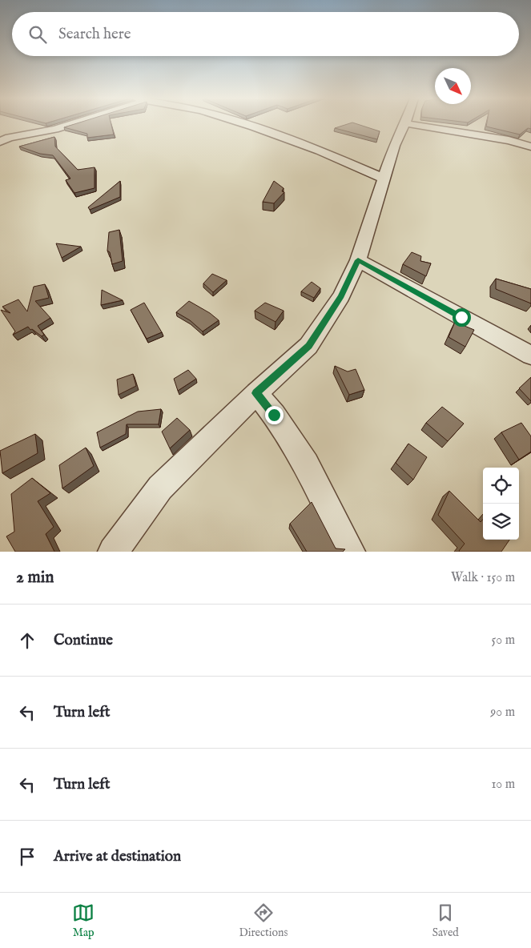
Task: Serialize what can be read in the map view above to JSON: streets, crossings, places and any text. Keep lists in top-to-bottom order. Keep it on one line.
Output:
{"north":"bottom right","page":{"search":"Search here","heading":["2 min","Walk · 150 m"],"list":[["Continue","50 m"],["Turn left","90 m"],["Turn left","10 m"],"Arrive at destination"],"nav":["Map","Directions","Saved"]}}
